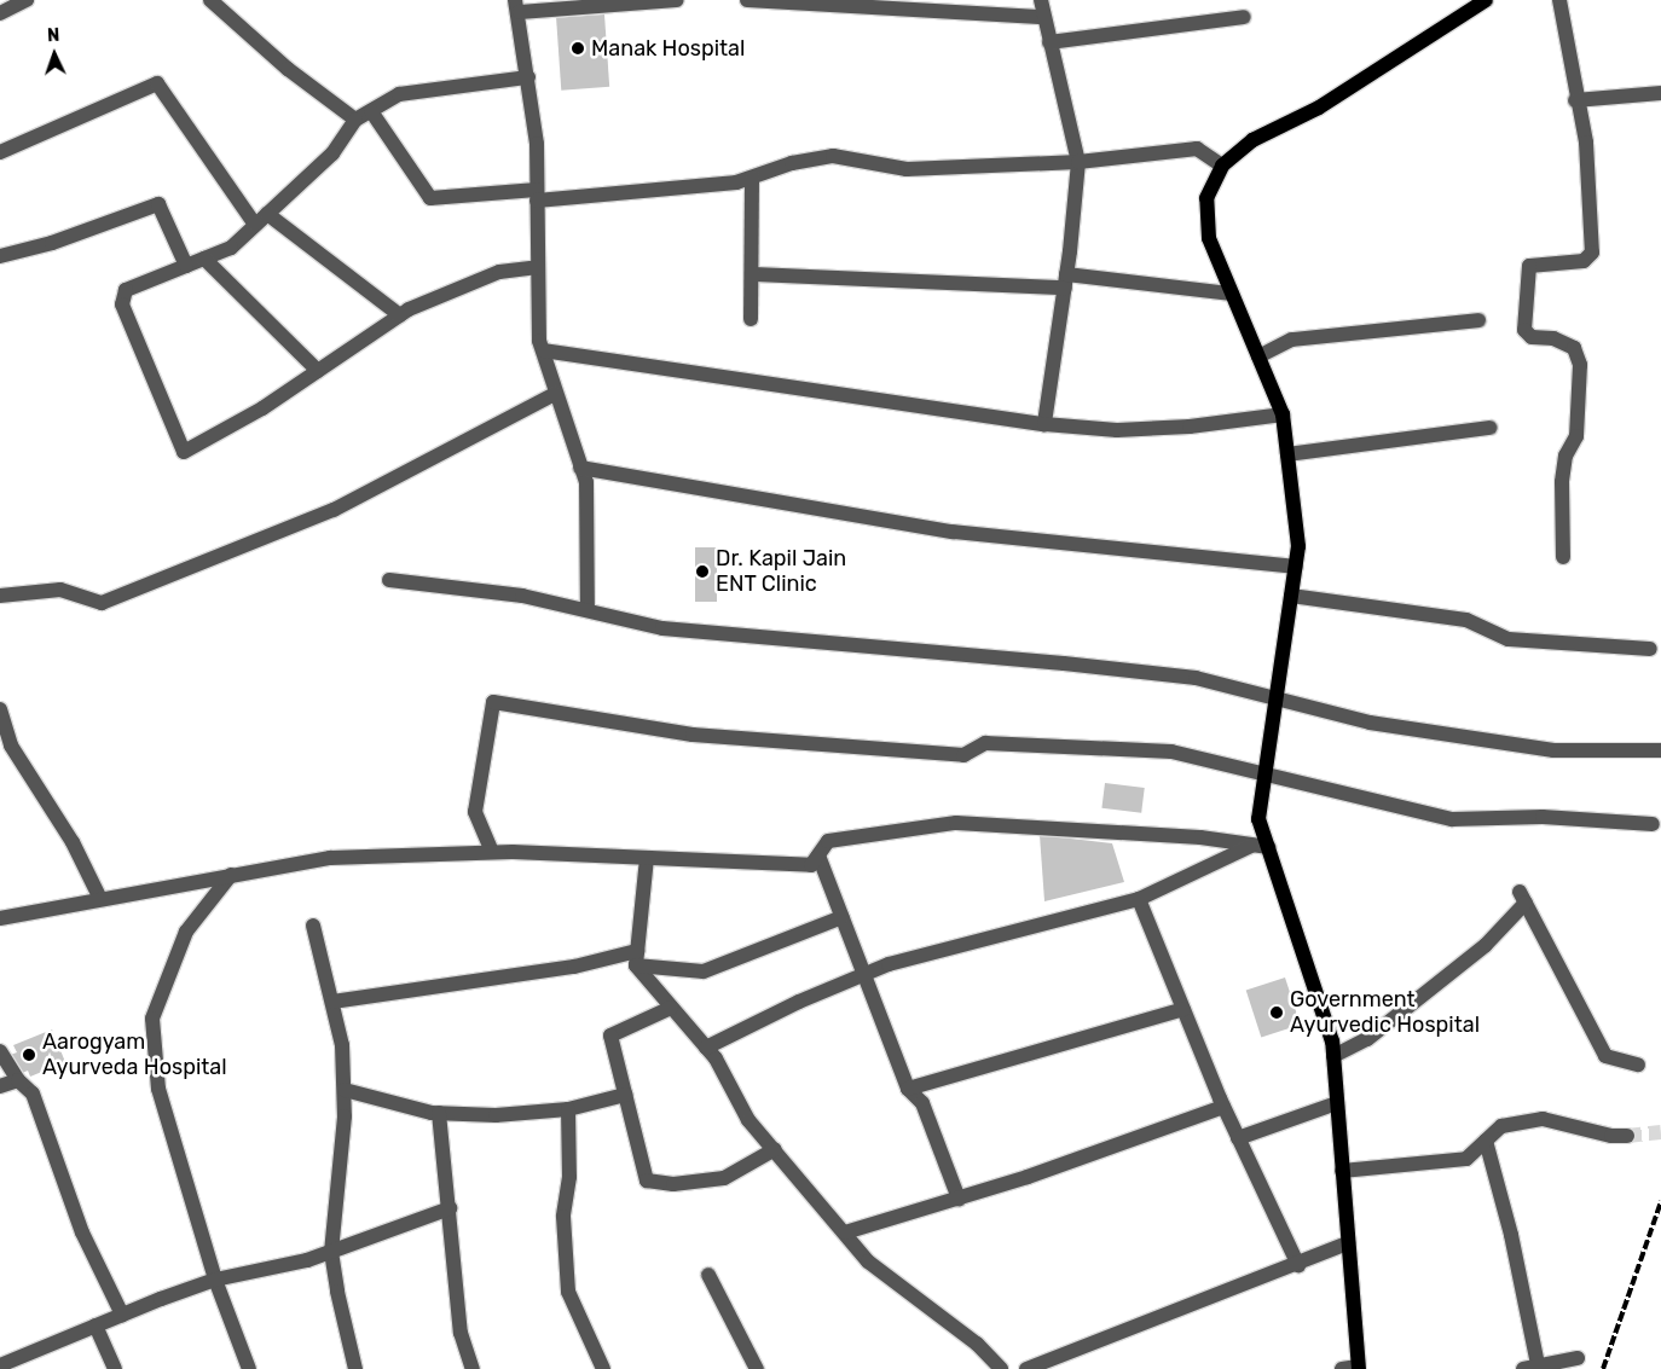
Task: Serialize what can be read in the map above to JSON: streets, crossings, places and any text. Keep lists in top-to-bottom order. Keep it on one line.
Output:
{"places":["Manak Hospital","Dr. Kapil Jain ENT Clinic","Government Ayurvedic Hospital","Aarogyam Ayurveda Hospital"],"north":"top"}
